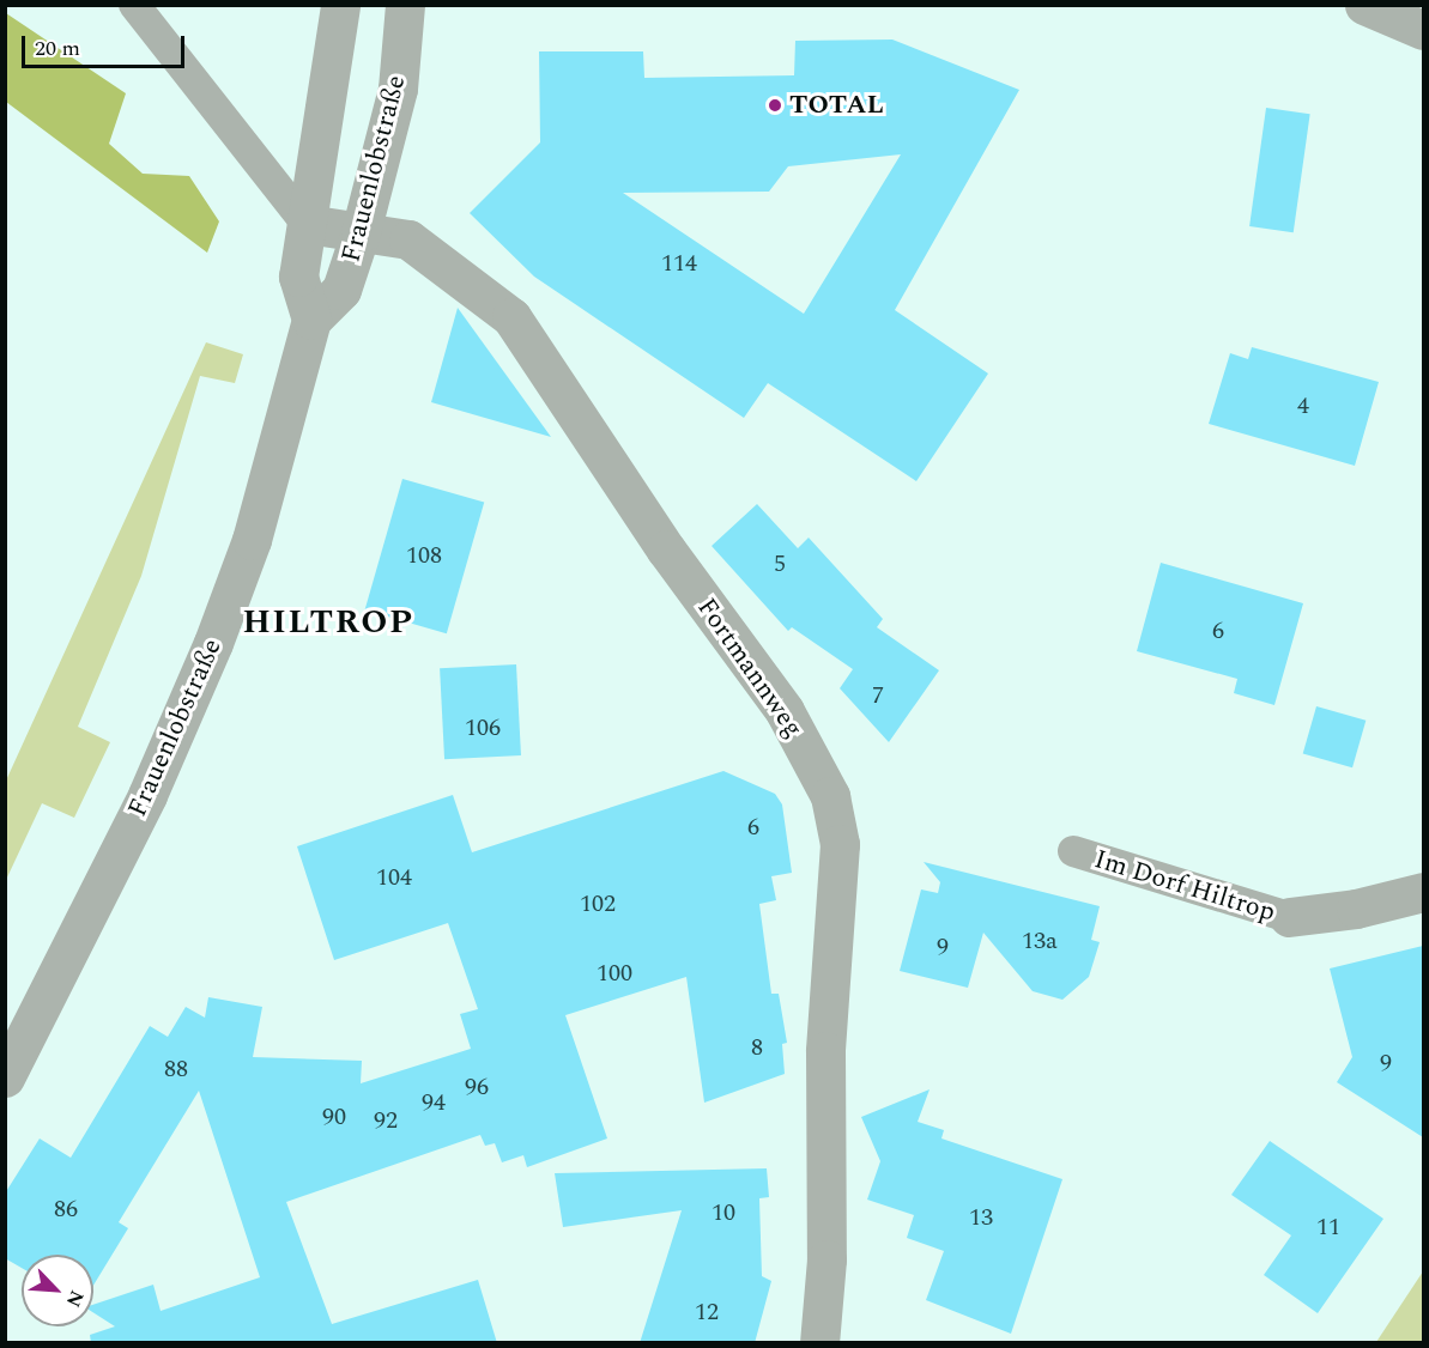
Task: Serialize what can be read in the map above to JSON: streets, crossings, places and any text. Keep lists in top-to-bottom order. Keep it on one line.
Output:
{"streets":{"street":["Frauenlobstraße","Fortmannweg","Im Dorf Hiltrop"]},"crossings":[["Frauenlobstraße","Fortmannweg"]],"districts":["HILTROP"],"places":["TOTAL"],"house_numbers":["114","4","108","5","6","7","106","6","104","102","13a","9","100","8","9","88","96","94","90","92","86","10","13","11","12"],"scale_bar":"20 m","north":"bottom right"}
